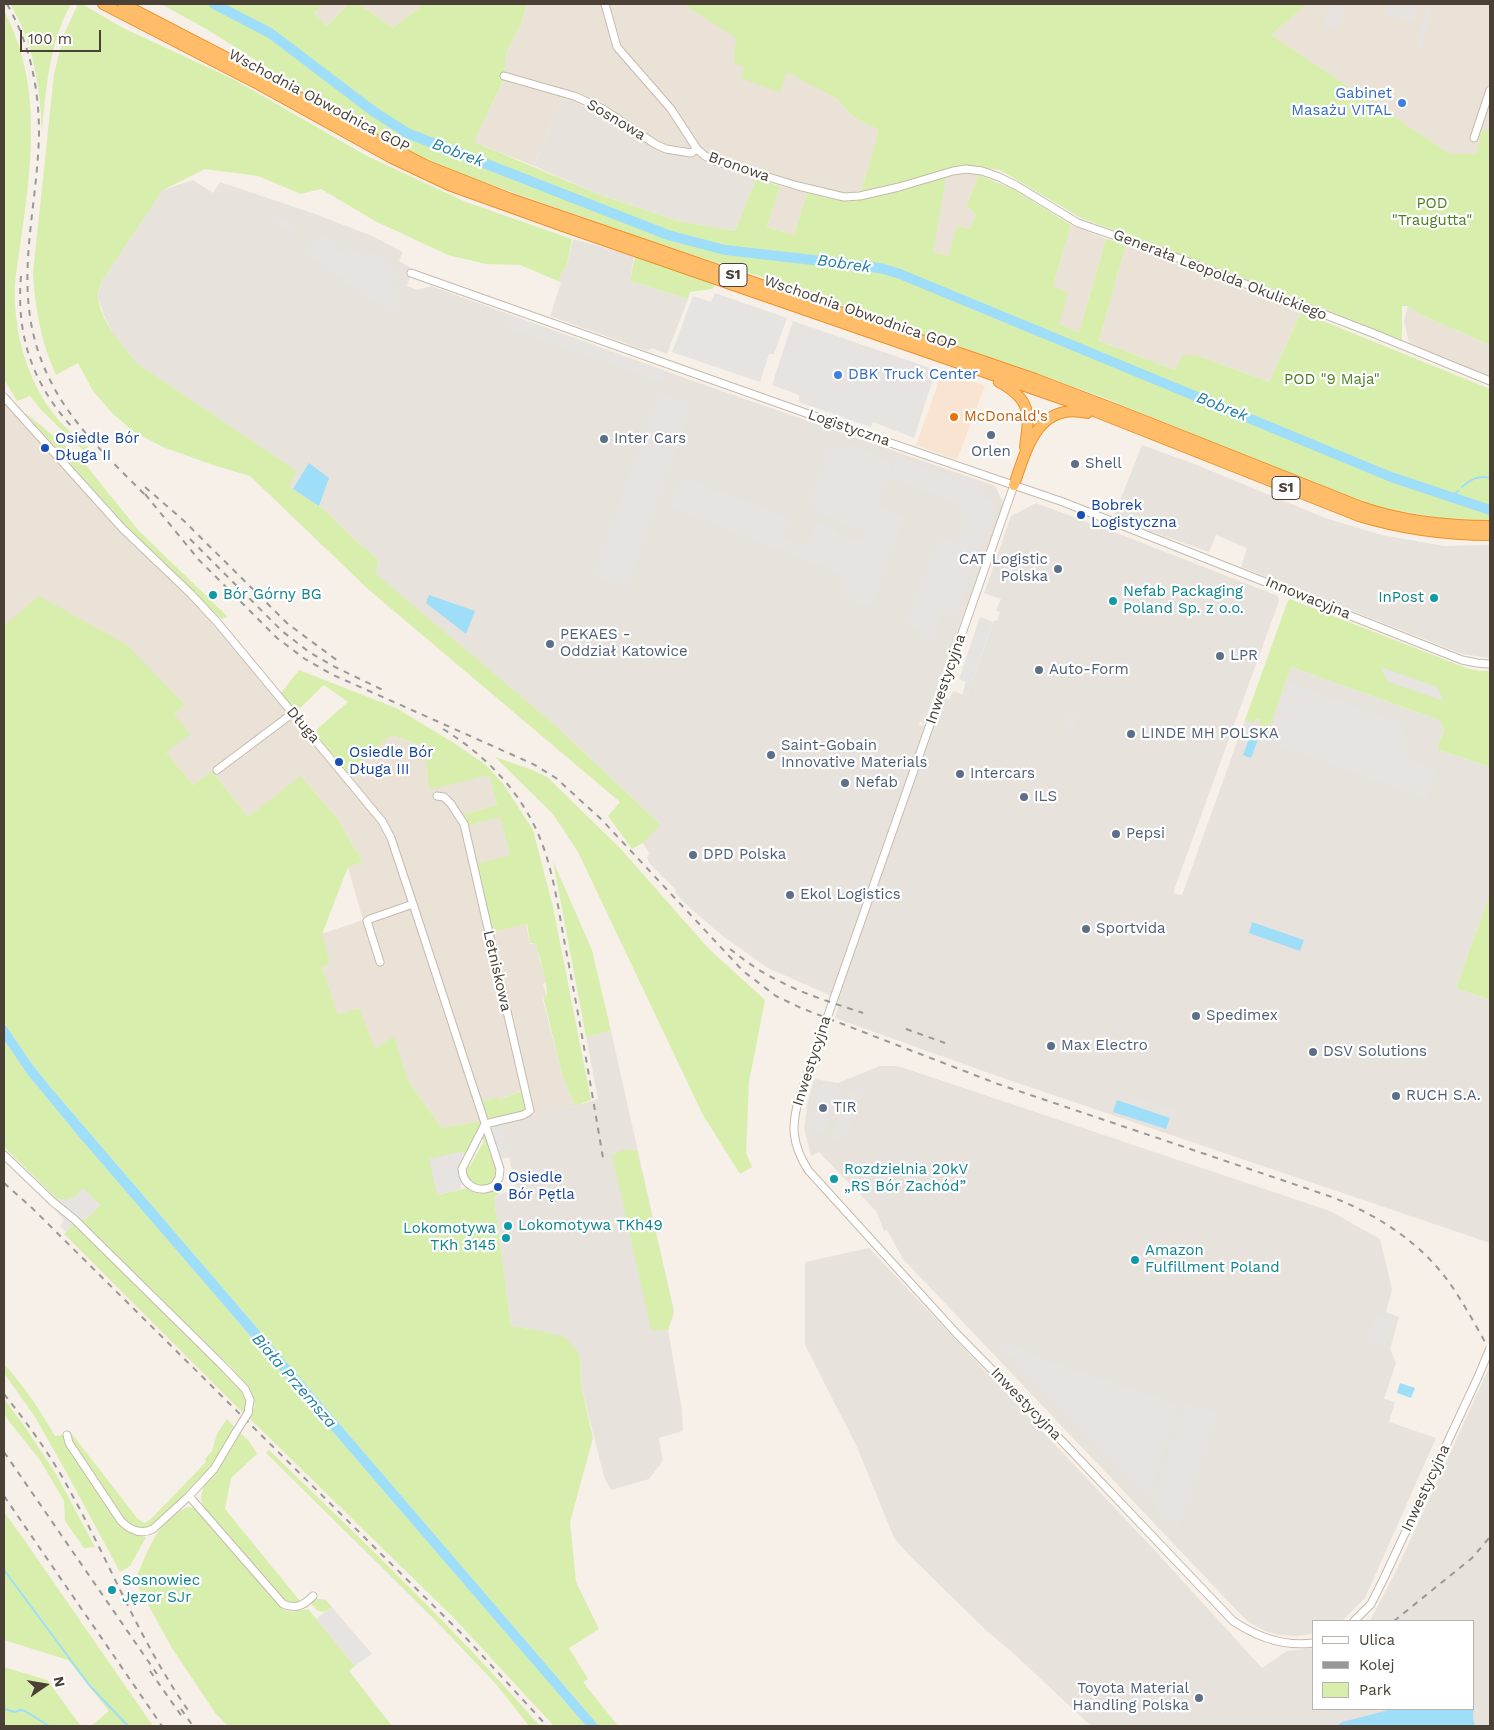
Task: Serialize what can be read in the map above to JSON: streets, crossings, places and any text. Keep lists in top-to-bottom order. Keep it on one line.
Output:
{"streets":{"highway":["Wschodnia Obwodnica GOP","S1"],"street":["Sosnowa","Bronowa","Generała Leopolda Okulickiego","Logistyczna","Innowacyjna","Inwestycyjna","Długa","Letniskowa"]},"crossings":[["Sosnowa","Bronowa"],["Bronowa","Generała Leopolda Okulickiego"],["Logistyczna","Innowacyjna"],["Logistyczna","Inwestycyjna"],["Innowacyjna","Inwestycyjna"],["Długa","Letniskowa"]],"water":["Bobrek","Biała Przemsza"],"parks":["POD \"Traugutta\"","POD \"9 Maja\""],"places":["Gabinet Masażu VITAL","DBK Truck Center","McDonald's","Orlen","Inter Cars","Osiedle Bór Długa II","Shell","Bobrek Logistyczna","CAT Logistic Polska","Bór Górny BG","InPost","Nefab Packaging Poland Sp. z o.o.","PEKAES - Oddział Katowice","LPR","Auto-Form","LINDE MH POLSKA","Saint-Gobain Innovative Materials","Osiedle Bór Długa III","Intercars","Nefab","ILS","Pepsi","DPD Polska","Ekol Logistics","Sportvida","Spedimex","Max Electro","DSV Solutions","RUCH S.A.","TIR","Rozdzielnia 20kV „RS Bór Zachód”","Osiedle Bór Pętla","Lokomotywa TKh49","Lokomotywa TKh 3145","Amazon Fulfillment Poland","Sosnowiec Jęzor SJr","Toyota Material Handling Polska"],"legend":["Ulica","Kolej","Park"],"scale_bar":"100 m","north":"right"}
